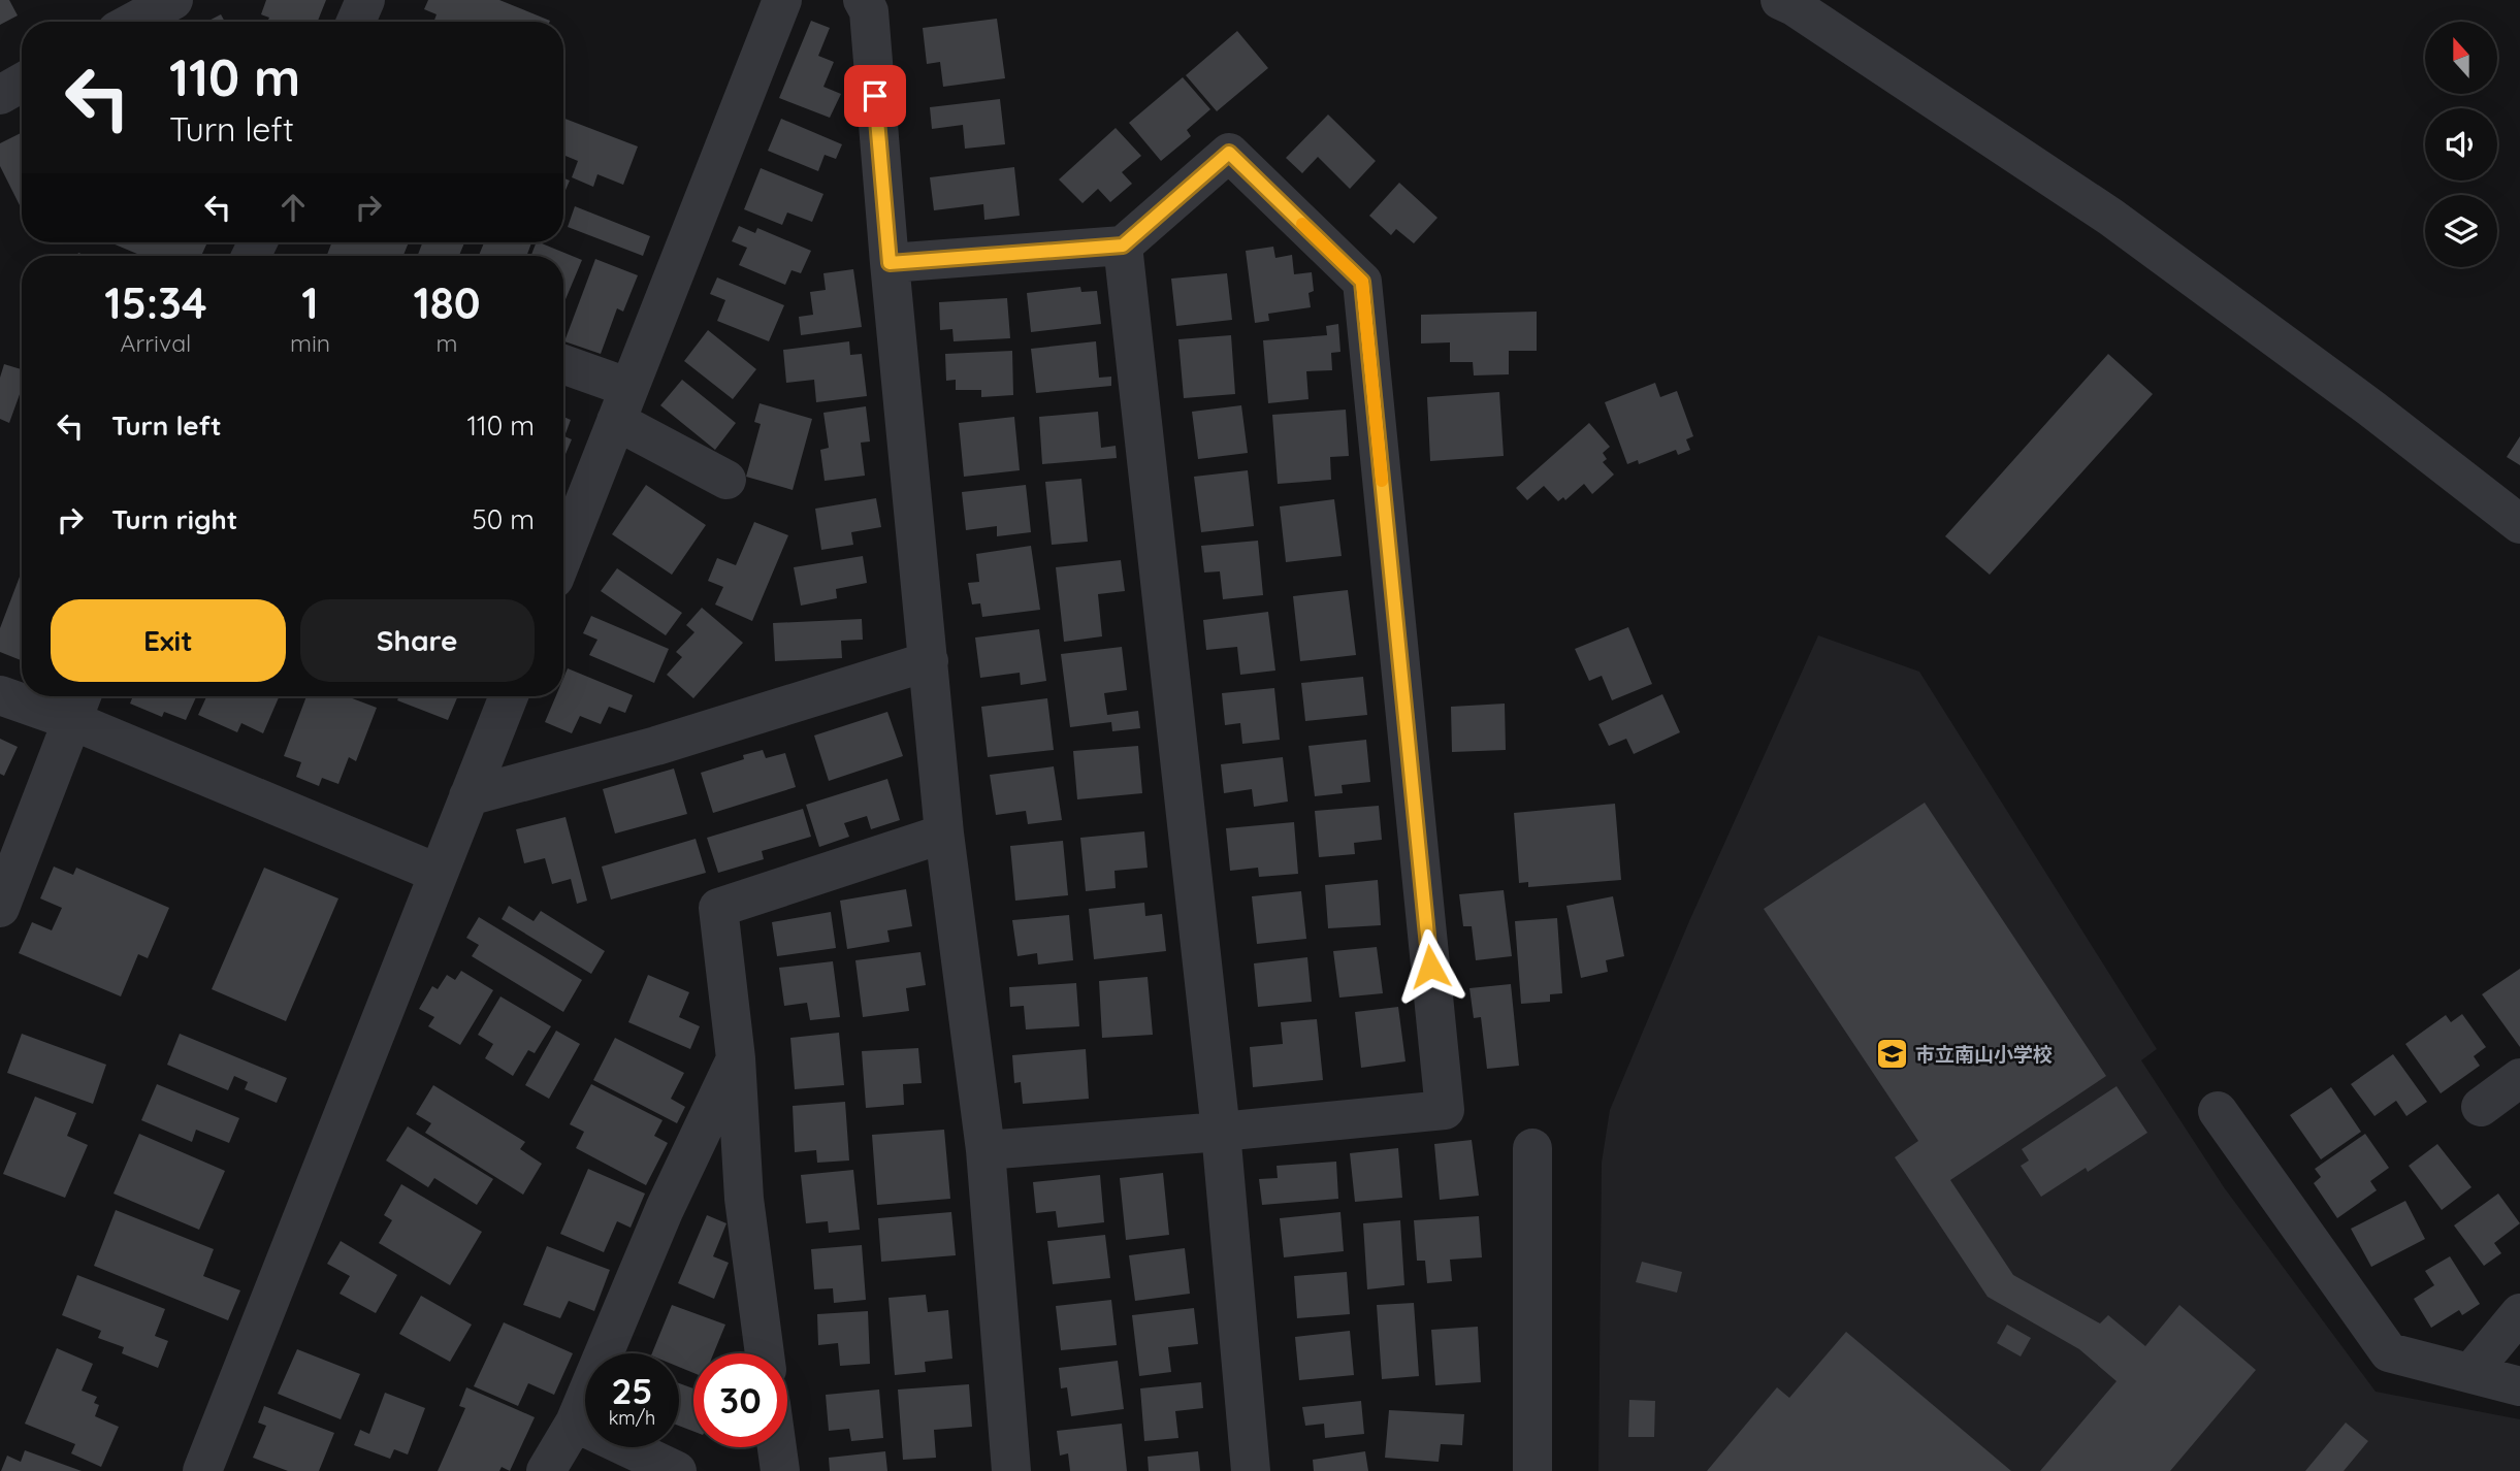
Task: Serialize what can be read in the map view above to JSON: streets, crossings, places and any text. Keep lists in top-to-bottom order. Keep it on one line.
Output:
{"places":{"school or university":["市立南山小学校"]},"north":"top","page":{"turn":["110 m","Turn left"],"eta":["15:34","Arrival","1","min","180","m"],"list":[{"name":"Turn left","value":"110 m"},{"name":"Turn right","value":"50 m"}],"buttons":["Exit","Share"],"speed":"25 km/h","limit":"30"}}
